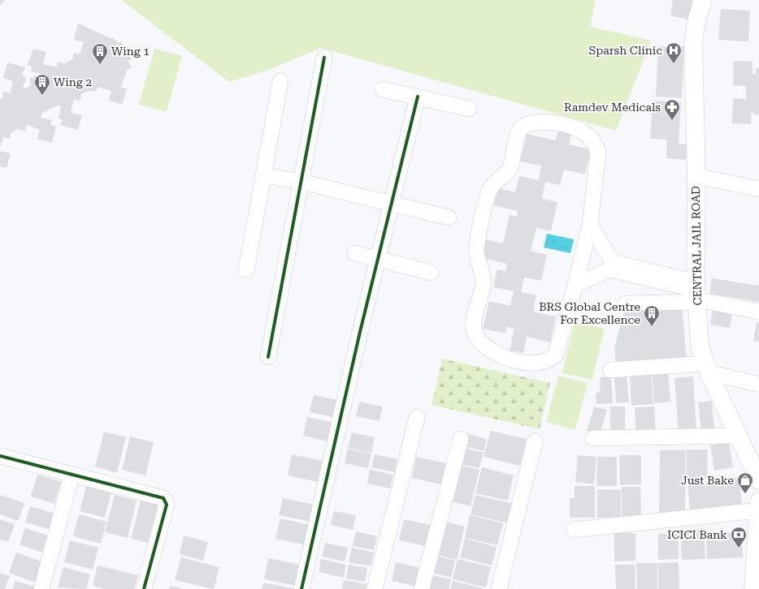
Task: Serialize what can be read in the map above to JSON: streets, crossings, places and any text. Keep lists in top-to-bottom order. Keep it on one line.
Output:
{"streets":{"main road":["CENTRAL JAIL ROAD"]},"places":{"hospital":["Sparsh Clinic"],"building":["Wing 1","Wing 2","BRS Global Centre For Excellence"],"pharmacy":["Ramdev Medicals"],"shop":["Just Bake"],"bank":["ICICI Bank"]}}
